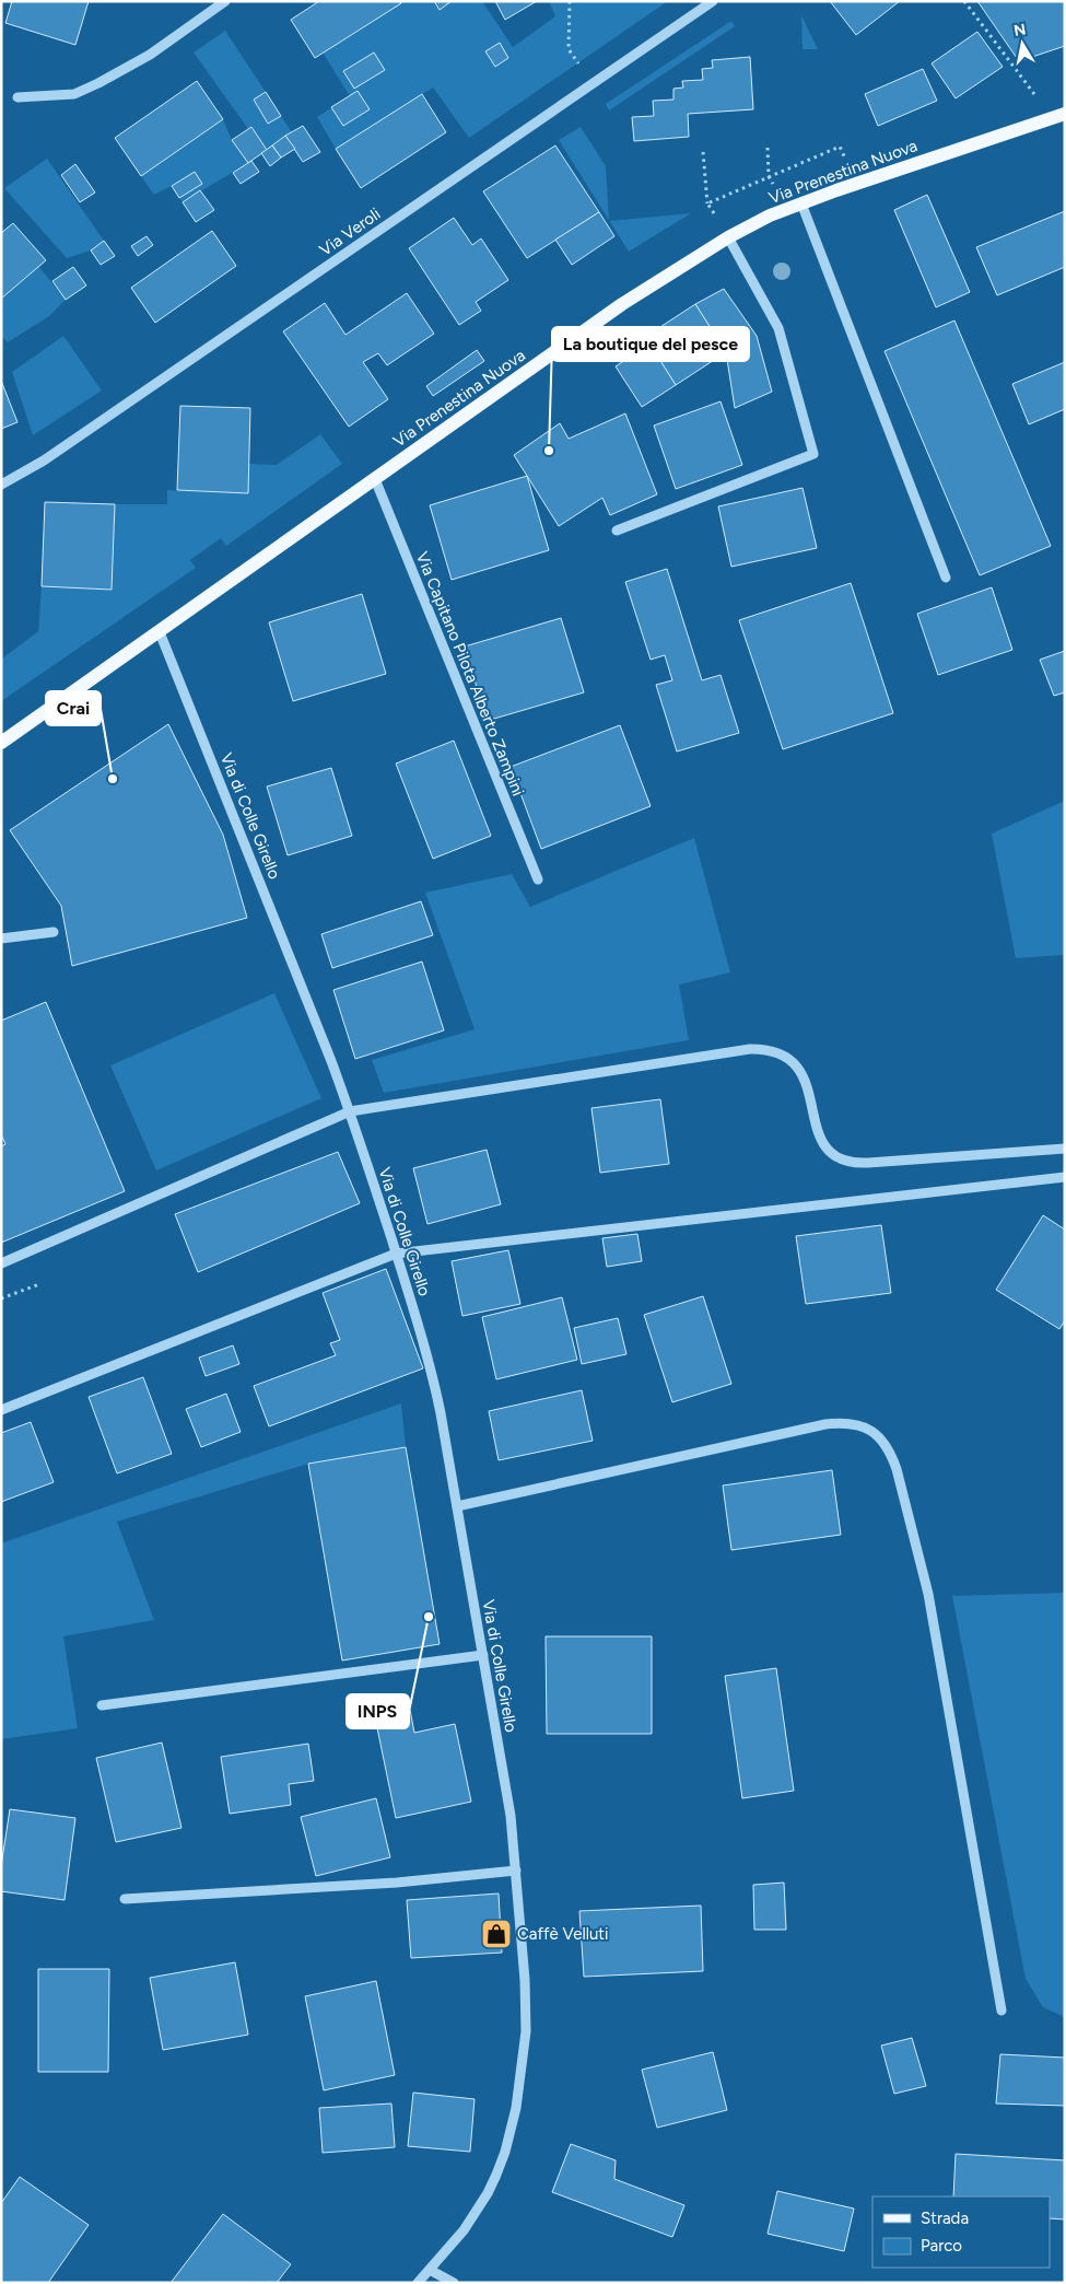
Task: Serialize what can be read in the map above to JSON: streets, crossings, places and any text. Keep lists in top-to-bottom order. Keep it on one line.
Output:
{"streets":{"main road":["Via Prenestina Nuova"],"street":["Via Veroli","Via Capitano Pilota Alberto Zampini","Via di Colle Girello"]},"crossings":[["Via Prenestina Nuova","Via Capitano Pilota Alberto Zampini"],["Via Prenestina Nuova","Via di Colle Girello"]],"places":{"other":["La boutique del pesce","Crai","INPS"],"shop":["Caffè Velluti"]},"legend":["Strada","Parco"],"north":"top"}
